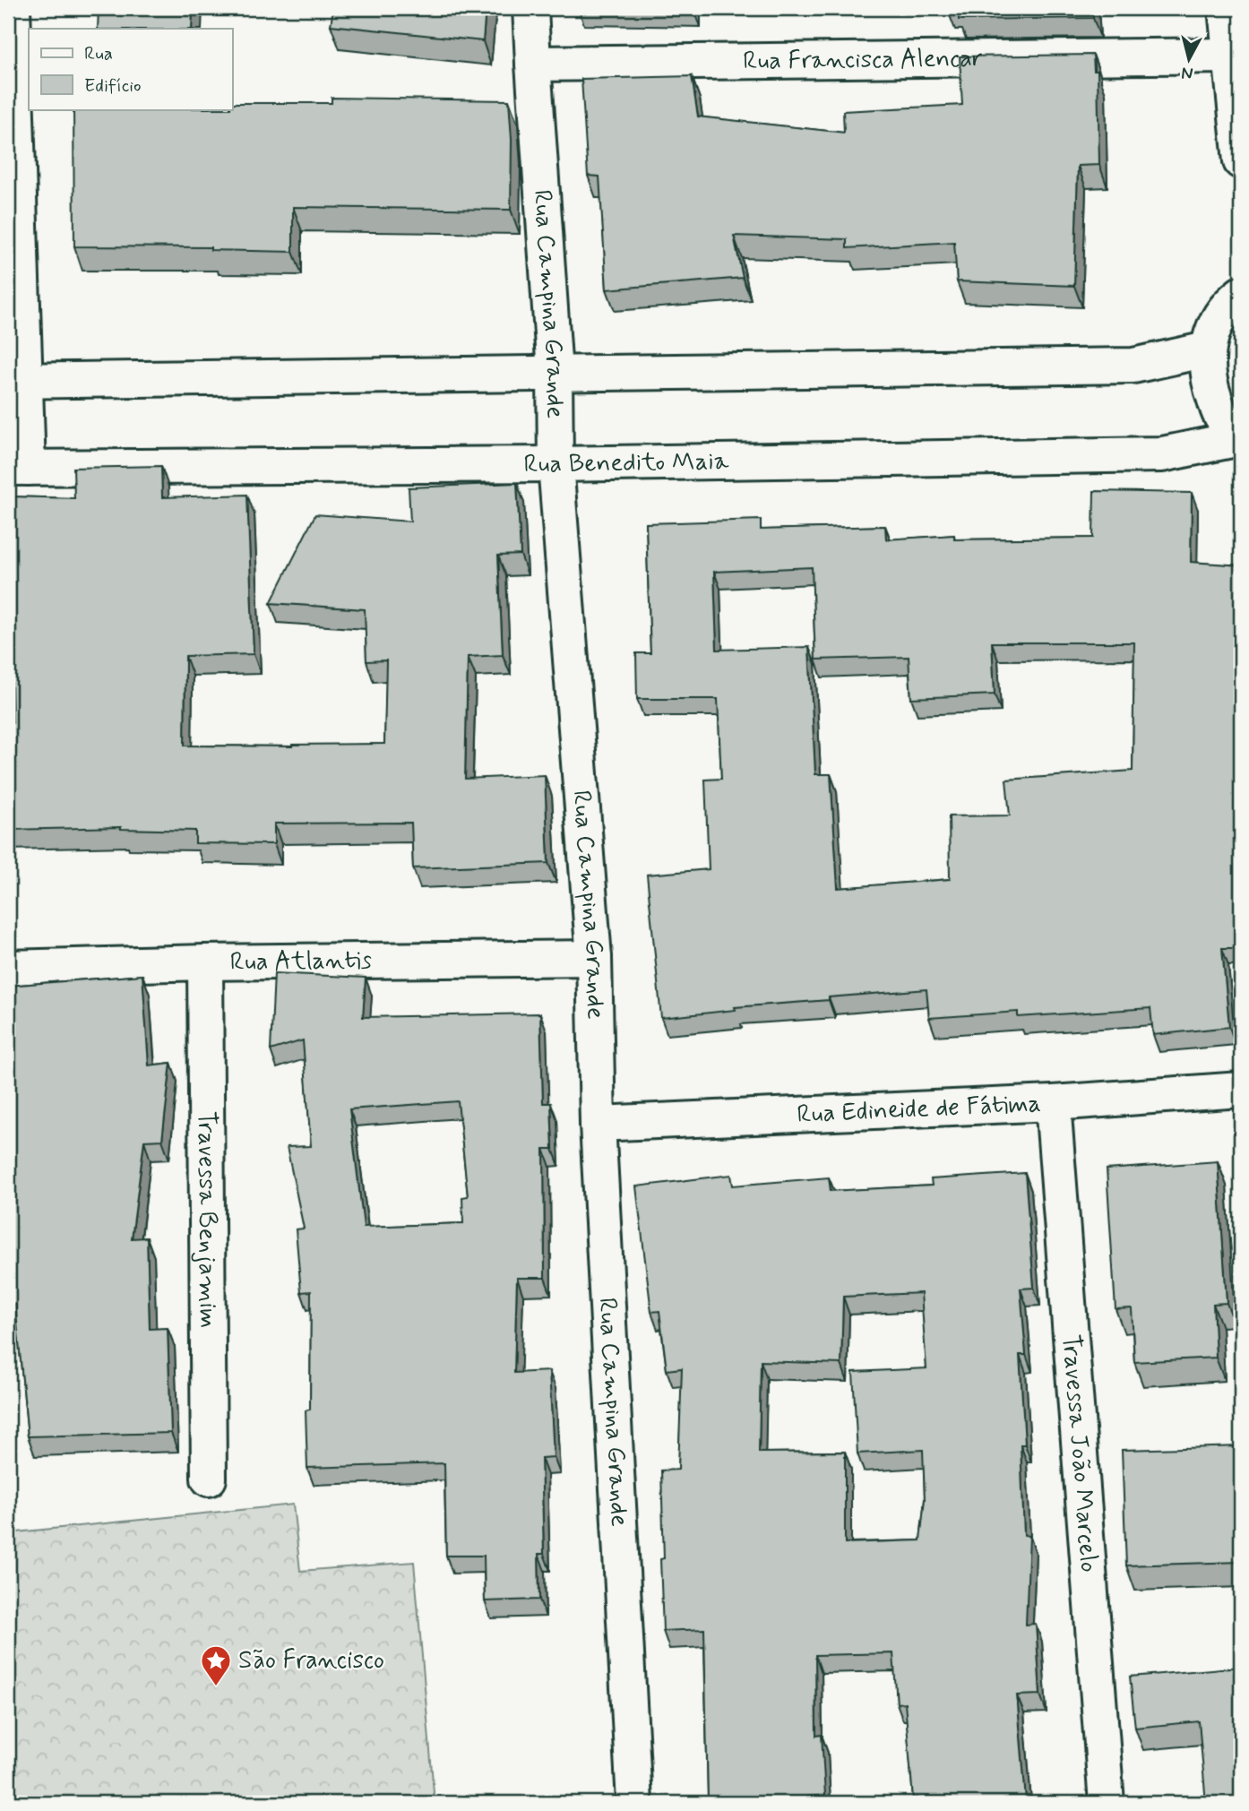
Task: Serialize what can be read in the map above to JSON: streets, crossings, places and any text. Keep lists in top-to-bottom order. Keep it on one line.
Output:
{"streets":{"street":["Rua Francisca Alencar","Rua Campina Grande","Rua Benedito Maia","Rua Atlantis","Rua Edineide de Fátima","Travessa Benjamim","Travessa João Marcelo"]},"crossings":[["Rua Francisca Alencar","Rua Campina Grande"],["Rua Campina Grande","Rua Benedito Maia"],["Rua Campina Grande","Rua Atlantis"],["Rua Campina Grande","Rua Edineide de Fátima"],["Rua Atlantis","Travessa Benjamim"],["Rua Edineide de Fátima","Travessa João Marcelo"]],"places":{"place":["São Francisco"]},"legend":["Rua","Edifício"],"north":"bottom"}
